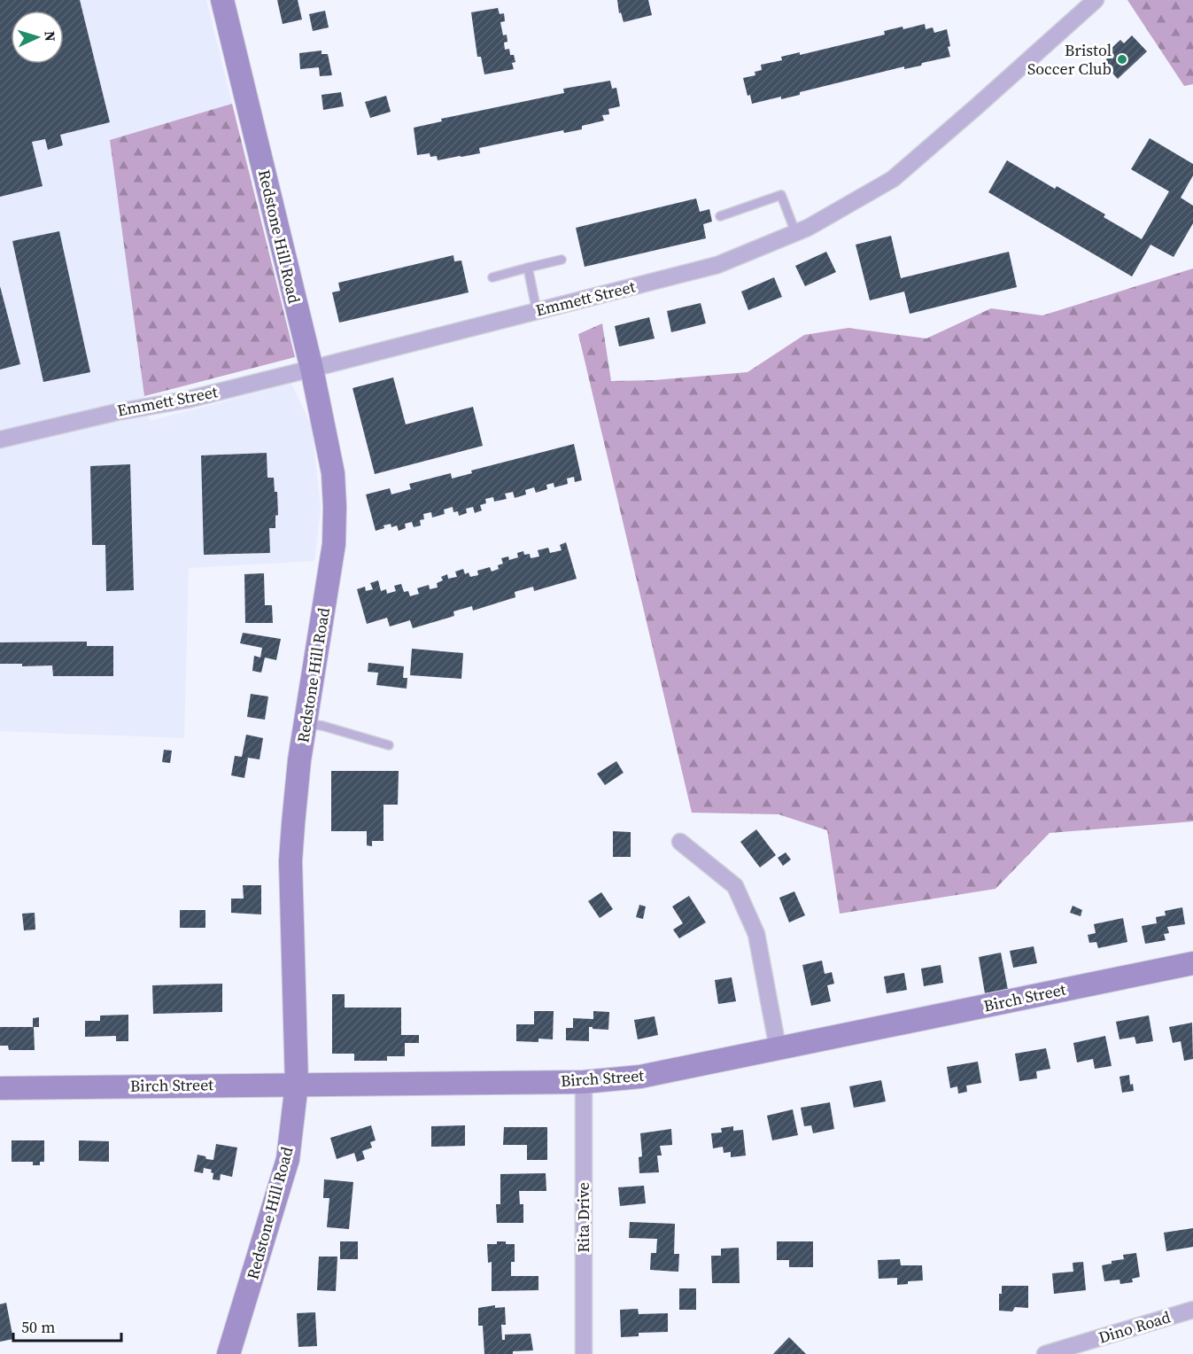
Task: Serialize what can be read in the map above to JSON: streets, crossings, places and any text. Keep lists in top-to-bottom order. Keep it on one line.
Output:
{"streets":{"main road":["Redstone Hill Road","Birch Street"],"street":["Emmett Street","Rita Drive","Dino Road"]},"crossings":[["Redstone Hill Road","Emmett Street"],["Redstone Hill Road","Birch Street"],["Birch Street","Rita Drive"]],"places":["Bristol Soccer Club"],"scale_bar":"50 m","north":"right"}
